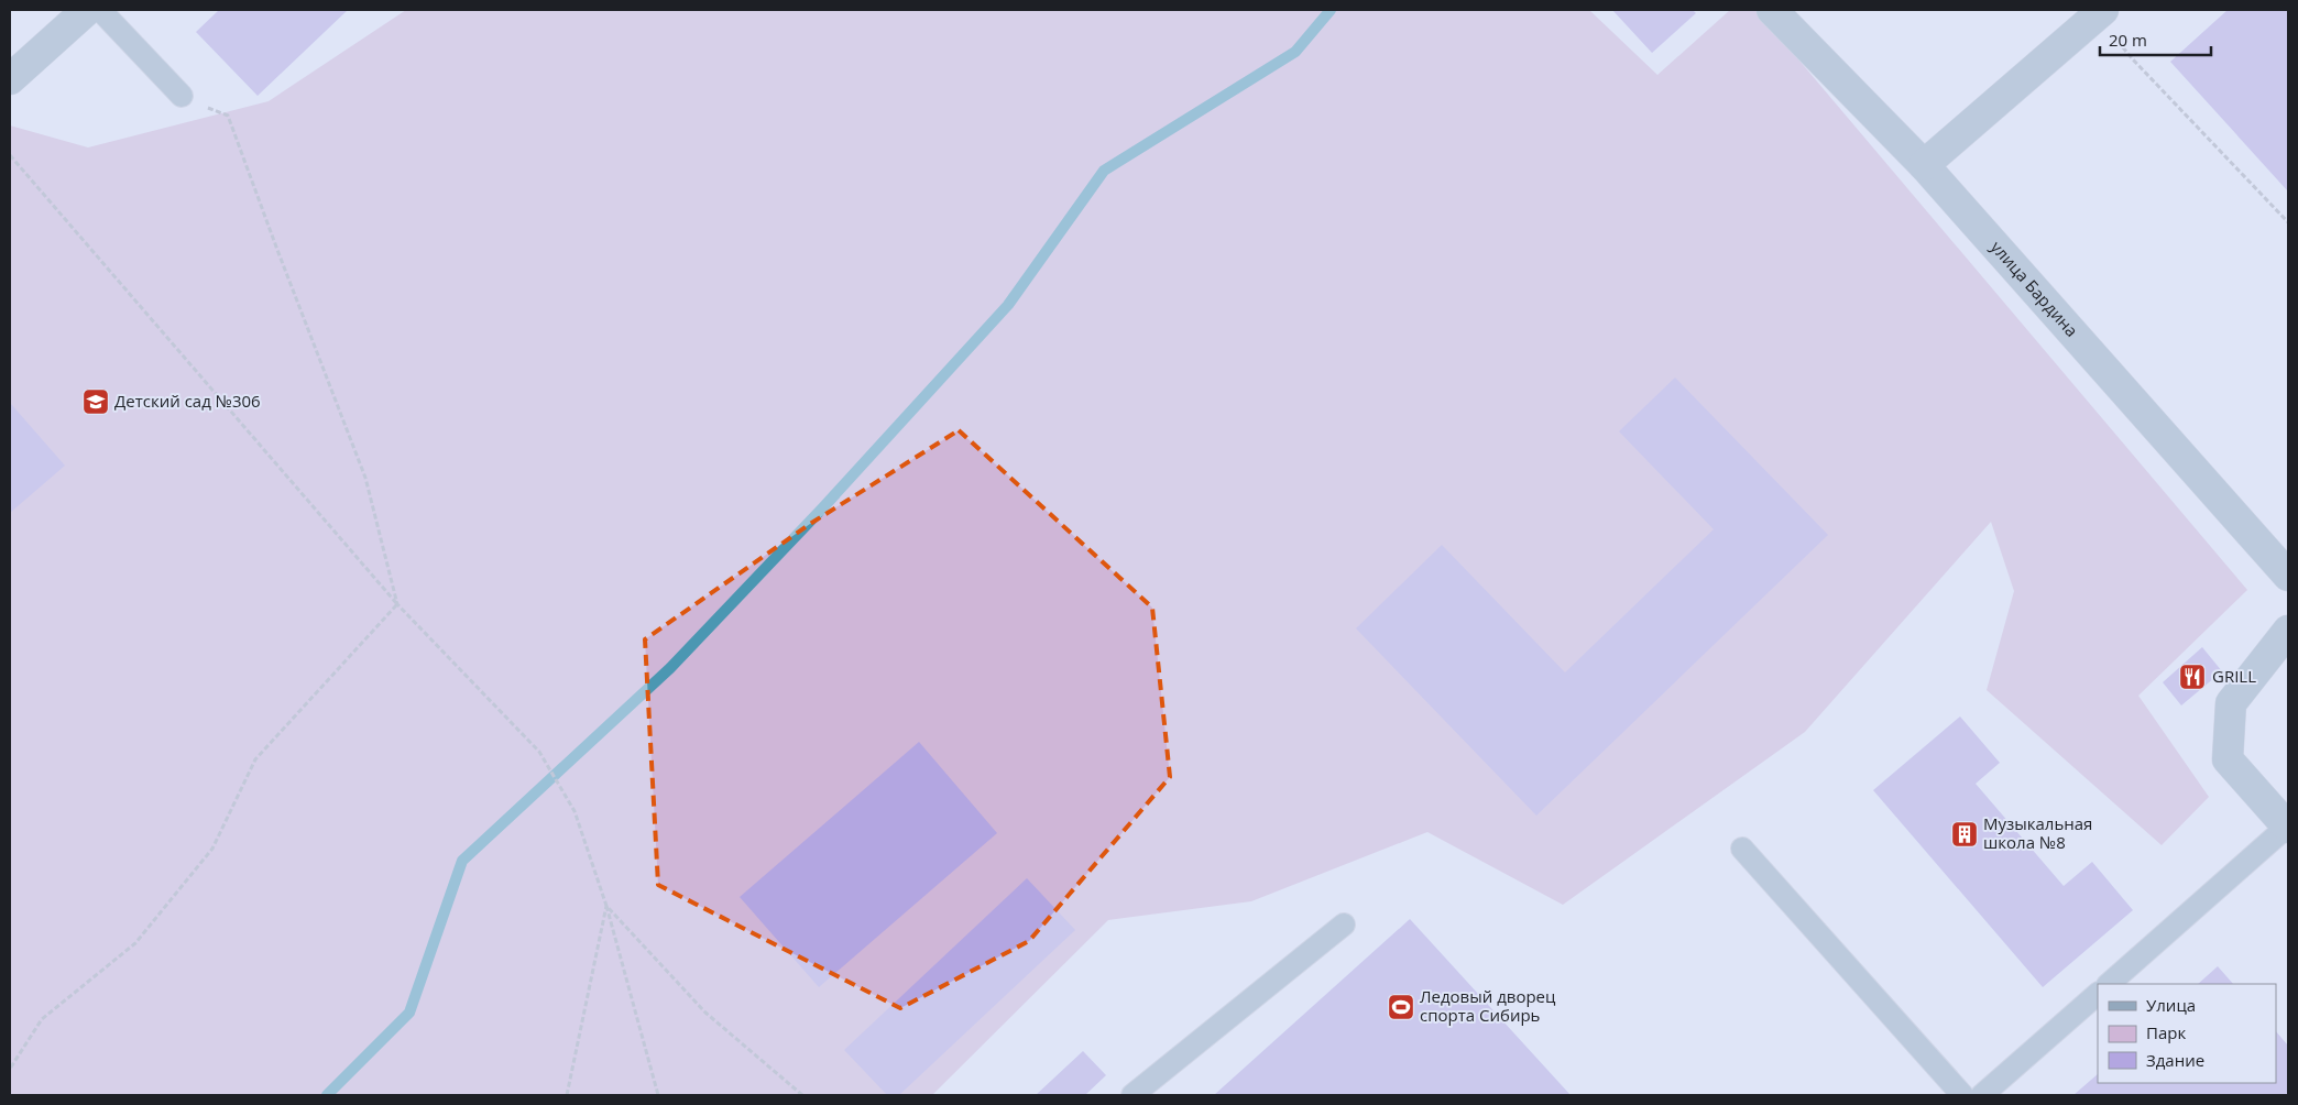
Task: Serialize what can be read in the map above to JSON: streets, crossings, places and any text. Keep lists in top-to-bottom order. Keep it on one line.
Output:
{"streets":{"street":["улица Бардина"]},"places":{"school or university":["Детский сад №306"],"restaurant":["GRILL"],"building":["Музыкальная школа №8"],"sports":["Ледовый дворец спорта Сибирь"]},"legend":["Улица","Парк","Здание"],"scale_bar":"20 m"}
